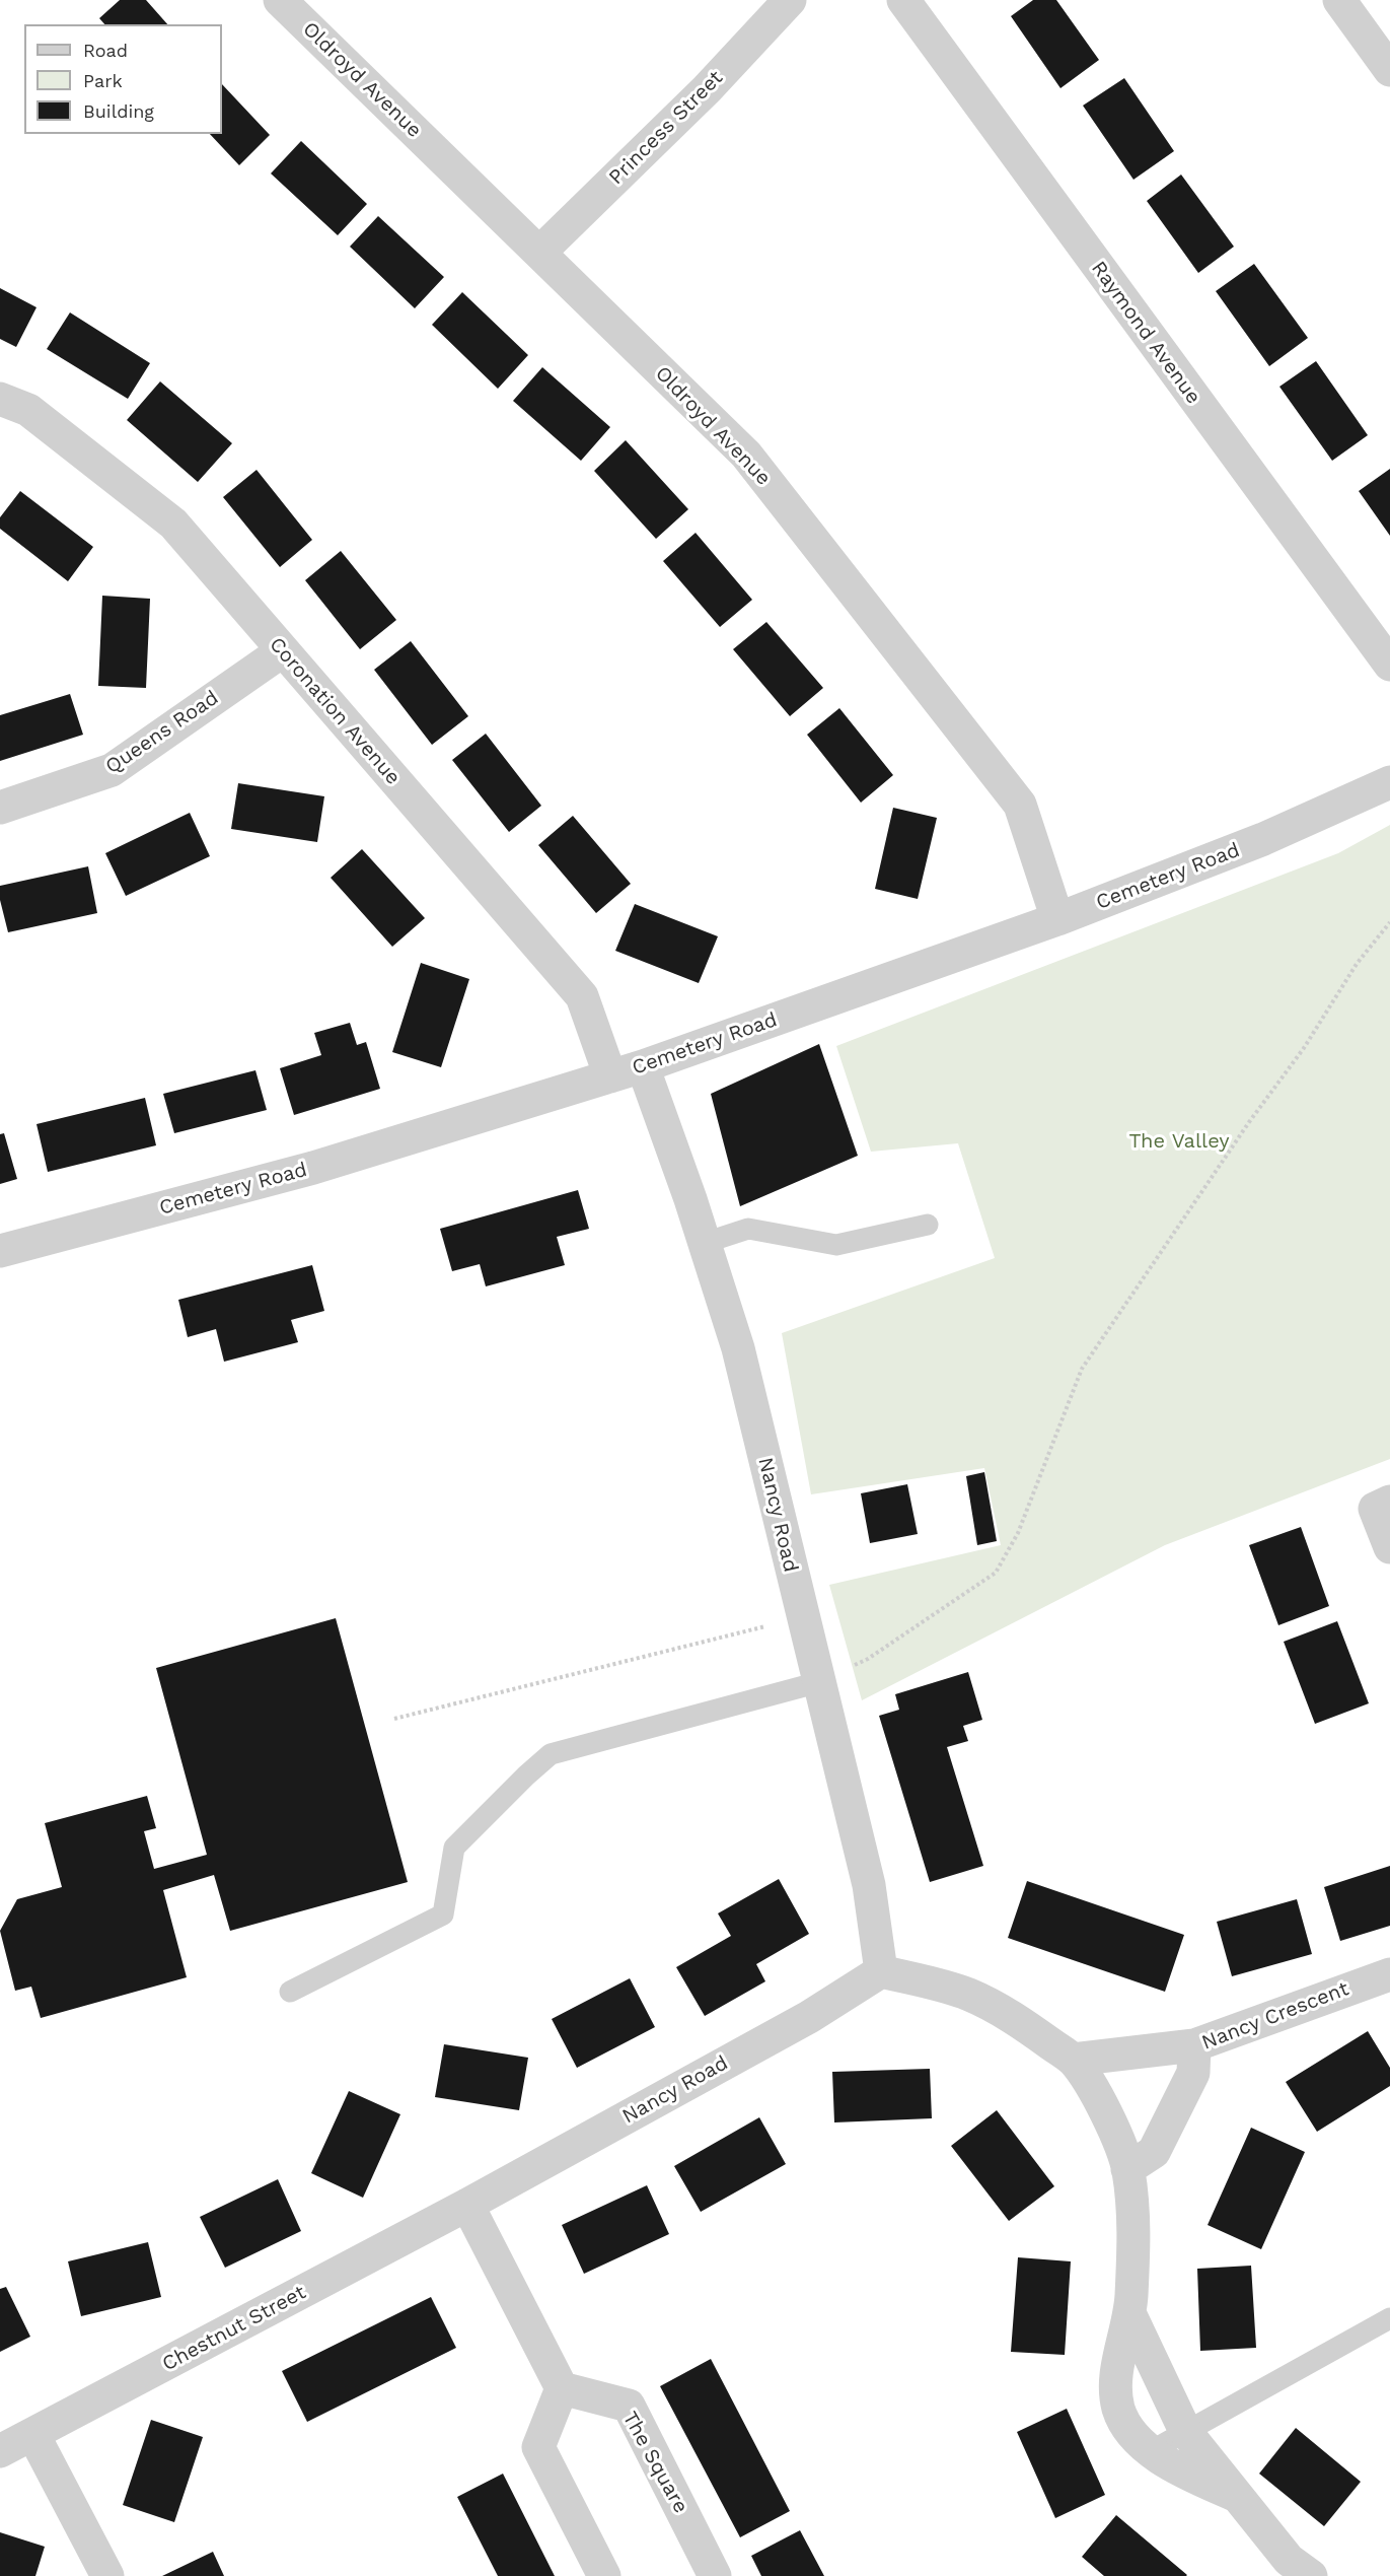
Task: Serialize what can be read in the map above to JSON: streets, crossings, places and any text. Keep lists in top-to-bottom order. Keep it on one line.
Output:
{"streets":{"street":["Oldroyd Avenue","Princess Street","Raymond Avenue","Coronation Avenue","Queens Road","Cemetery Road","Nancy Road","Nancy Crescent","Chestnut Street","The Square"]},"crossings":[["Oldroyd Avenue","Princess Street"],["Oldroyd Avenue","Cemetery Road"],["Coronation Avenue","Queens Road"],["Coronation Avenue","Cemetery Road"],["Cemetery Road","Nancy Road"],["Nancy Road","Chestnut Street"]],"parks":["The Valley"],"legend":["Road","Park","Building"]}
